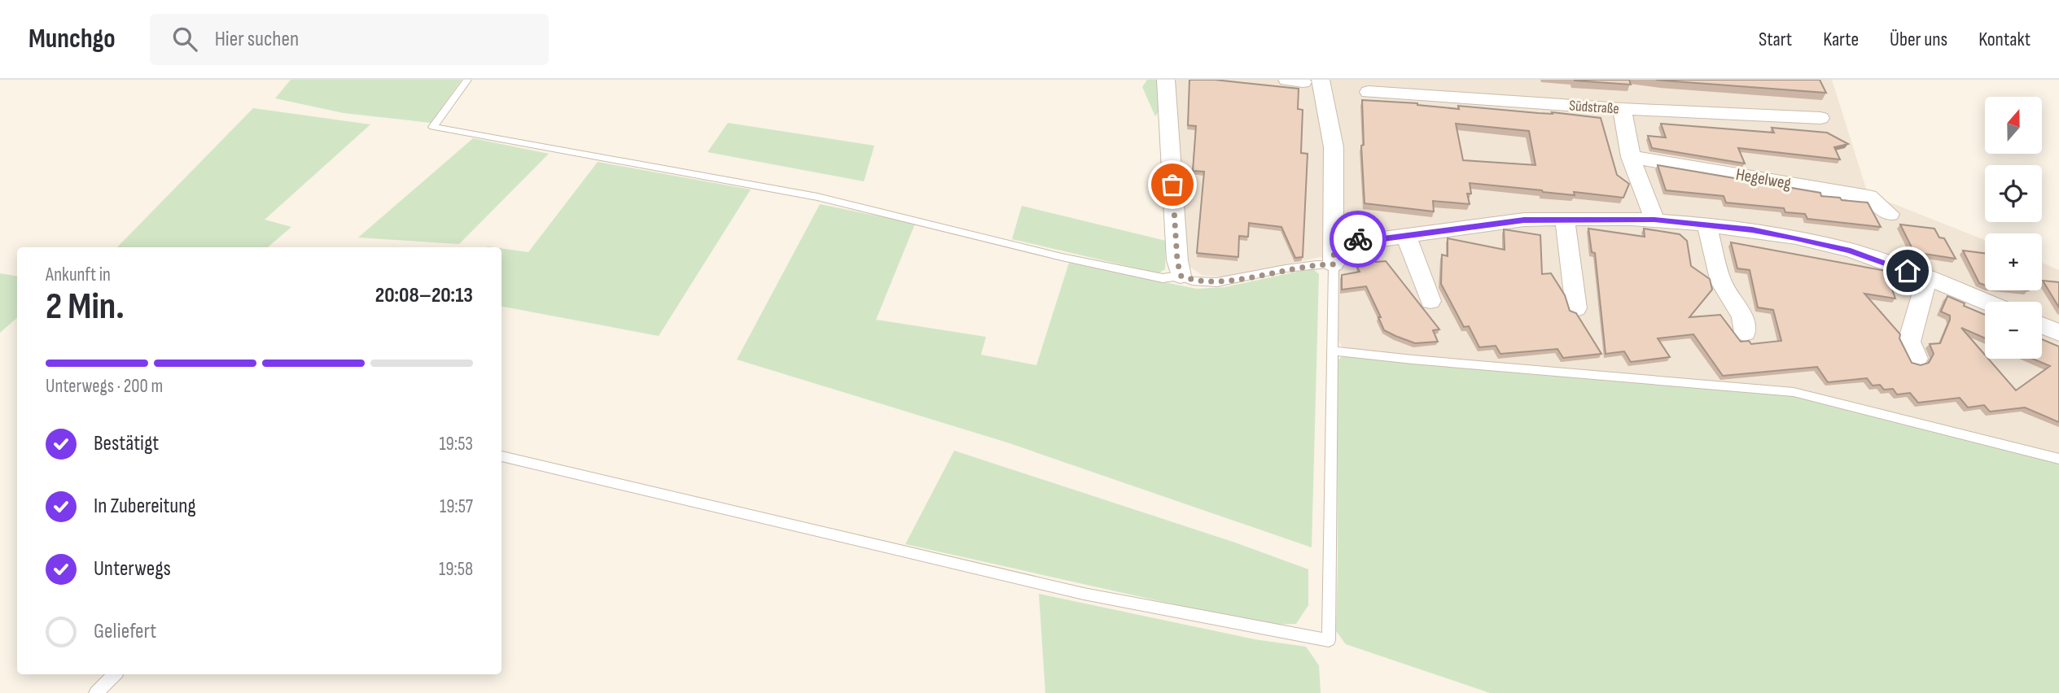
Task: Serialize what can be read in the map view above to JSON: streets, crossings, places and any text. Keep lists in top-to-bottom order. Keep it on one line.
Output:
{"streets":{"street":["Südstraße","Hegelweg"]},"north":"top","page":{"header":"Munchgo","search":"Hier suchen","nav":["Start","Karte","Über uns","Kontakt"],"map_buttons":["+","−"],"heading":["2 Min.","Ankunft in","20:08–20:13"],"bar":"Unterwegs · 200 m","list":[["Bestätigt","19:53"],["In Zubereitung","19:57"],["Unterwegs","19:58"],"Geliefert"]}}
